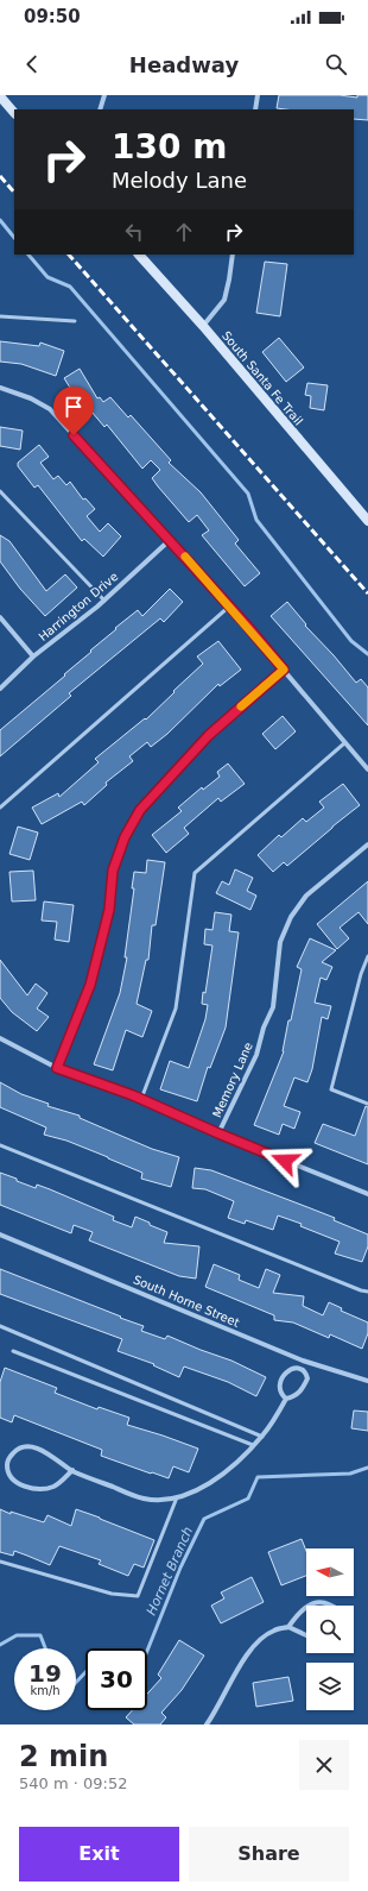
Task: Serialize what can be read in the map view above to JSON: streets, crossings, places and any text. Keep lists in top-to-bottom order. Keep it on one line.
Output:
{"streets":{"street":["South Santa Fe Trail","Harrington Drive","Memory Lane","South Horne Street"]},"water":["Hornet Branch"],"north":"left","page":{"status":"09:50","header":"Headway","turn":["130 m","Melody Lane"],"speed":"19 km/h","limit":"30","heading":["2 min","540 m · 09:52"],"buttons":["Exit","Share"]}}
